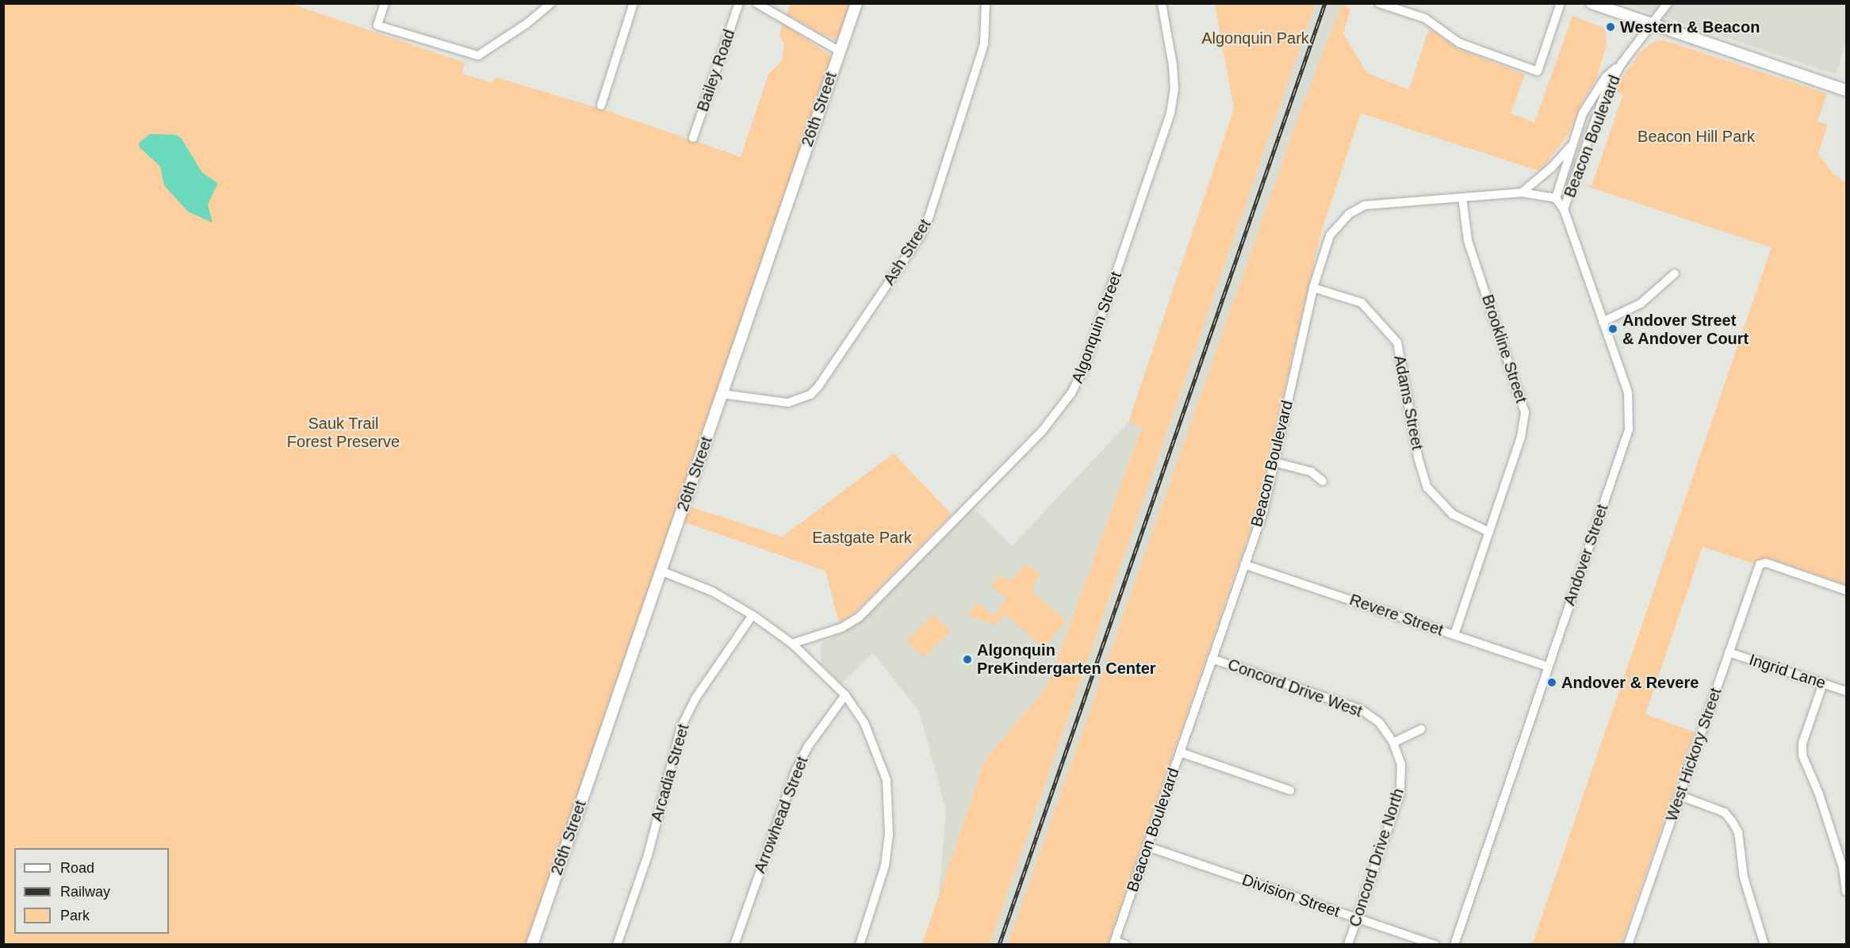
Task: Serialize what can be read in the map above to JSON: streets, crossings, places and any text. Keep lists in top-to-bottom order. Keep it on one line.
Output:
{"streets":{"street":["Bailey Road","26th Street","Beacon Boulevard","Ash Street","Algonquin Street","Brookline Street","Adams Street","Andover Street","Revere Street","Ingrid Lane","Concord Drive West","West Hickory Street","Arcadia Street","Arrowhead Street","Concord Drive North","Division Street"]},"crossings":[["26th Street","Ash Street"],["Beacon Boulevard","Brookline Street"],["Beacon Boulevard","Adams Street"],["Beacon Boulevard","Andover Street"],["Beacon Boulevard","Revere Street"],["Beacon Boulevard","Concord Drive West"],["Beacon Boulevard","Division Street"],["Brookline Street","Adams Street"],["Brookline Street","Revere Street"],["Andover Street","Revere Street"],["Ingrid Lane","West Hickory Street"],["Concord Drive West","Concord Drive North"],["Concord Drive North","Division Street"]],"parks":["Algonquin Park","Beacon Hill Park","Sauk Trail Forest Preserve","Eastgate Park"],"places":["Western & Beacon","Andover Street & Andover Court","Algonquin PreKindergarten Center","Andover & Revere"],"legend":["Road","Railway","Park"]}
